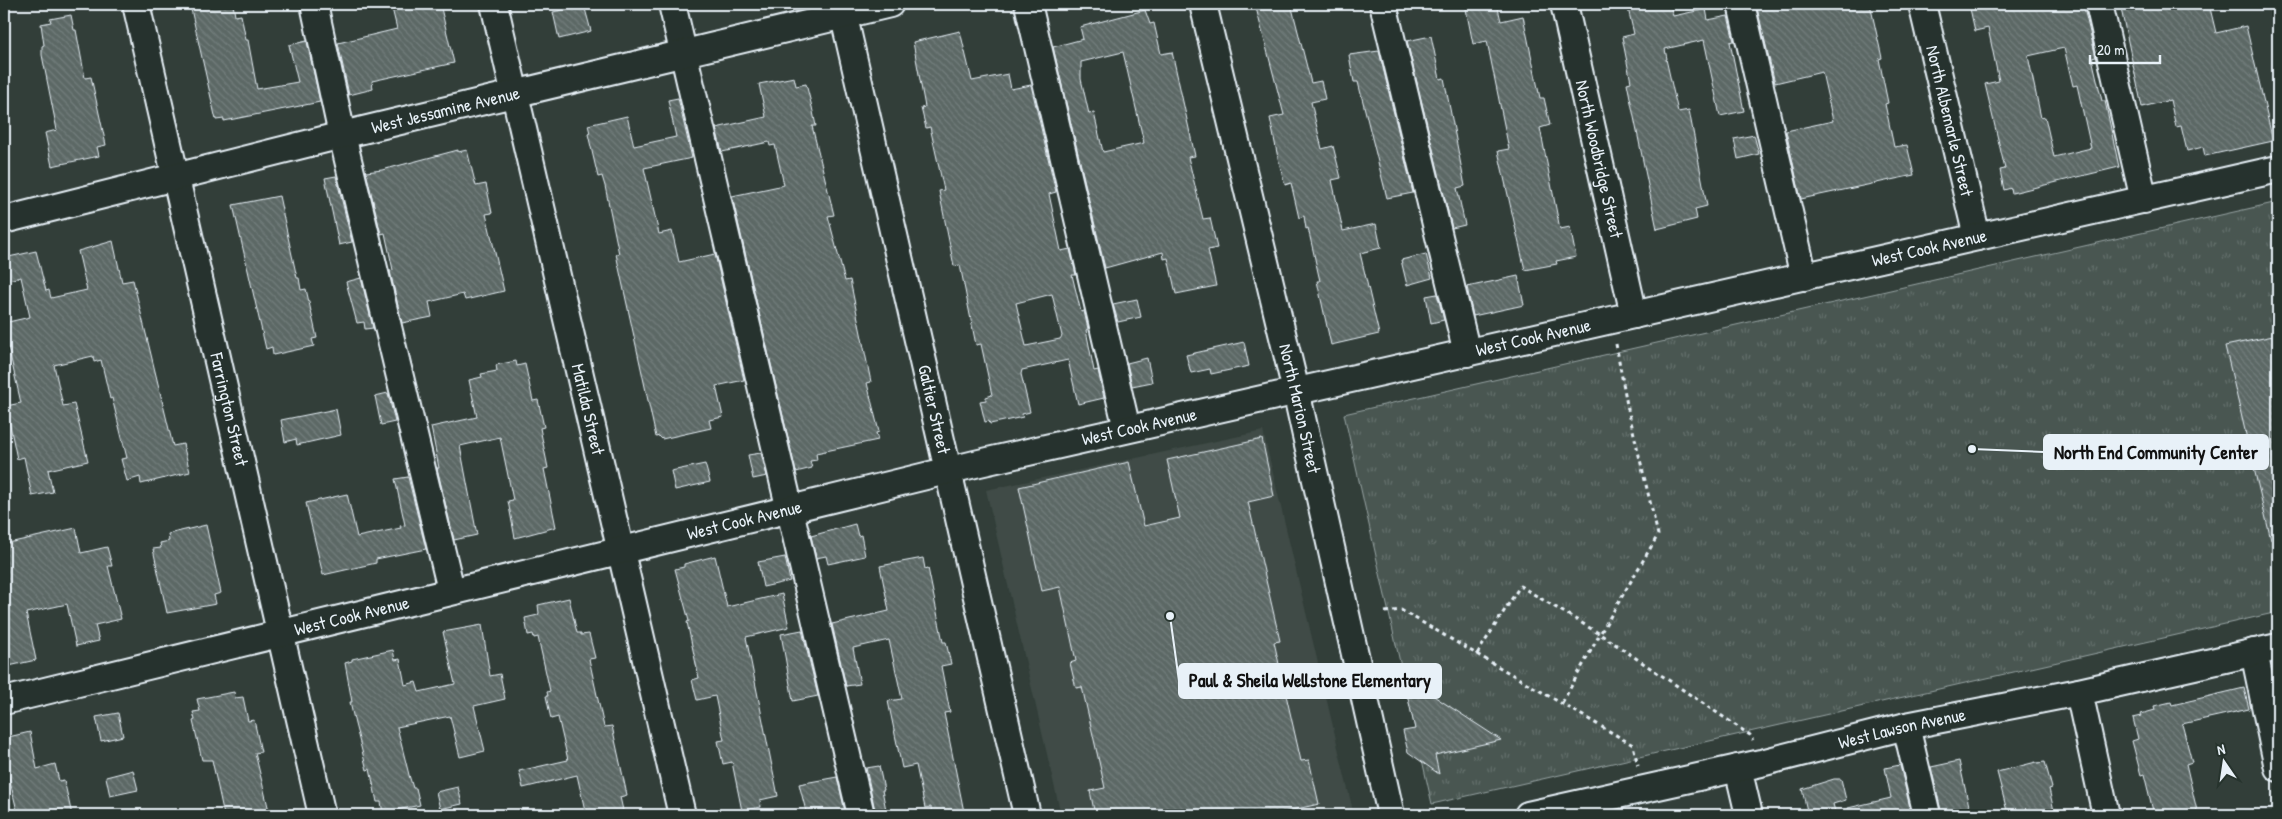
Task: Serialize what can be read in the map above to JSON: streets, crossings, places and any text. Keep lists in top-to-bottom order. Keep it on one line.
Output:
{"streets":{"street":["West Jessamine Avenue","North Albemarle Street","North Woodbridge Street","West Cook Avenue","North Marion Street","Farrington Street","Matilda Street","Galtier Street","West Lawson Avenue"]},"crossings":[["West Jessamine Avenue","Farrington Street"],["West Jessamine Avenue","Matilda Street"],["West Jessamine Avenue","Galtier Street"],["North Albemarle Street","West Cook Avenue"],["North Woodbridge Street","West Cook Avenue"],["West Cook Avenue","North Marion Street"],["West Cook Avenue","Farrington Street"],["West Cook Avenue","Matilda Street"],["West Cook Avenue","Galtier Street"]],"places":["North End Community Center","Paul & Sheila Wellstone Elementary"],"scale_bar":"20 m","north":"top"}
